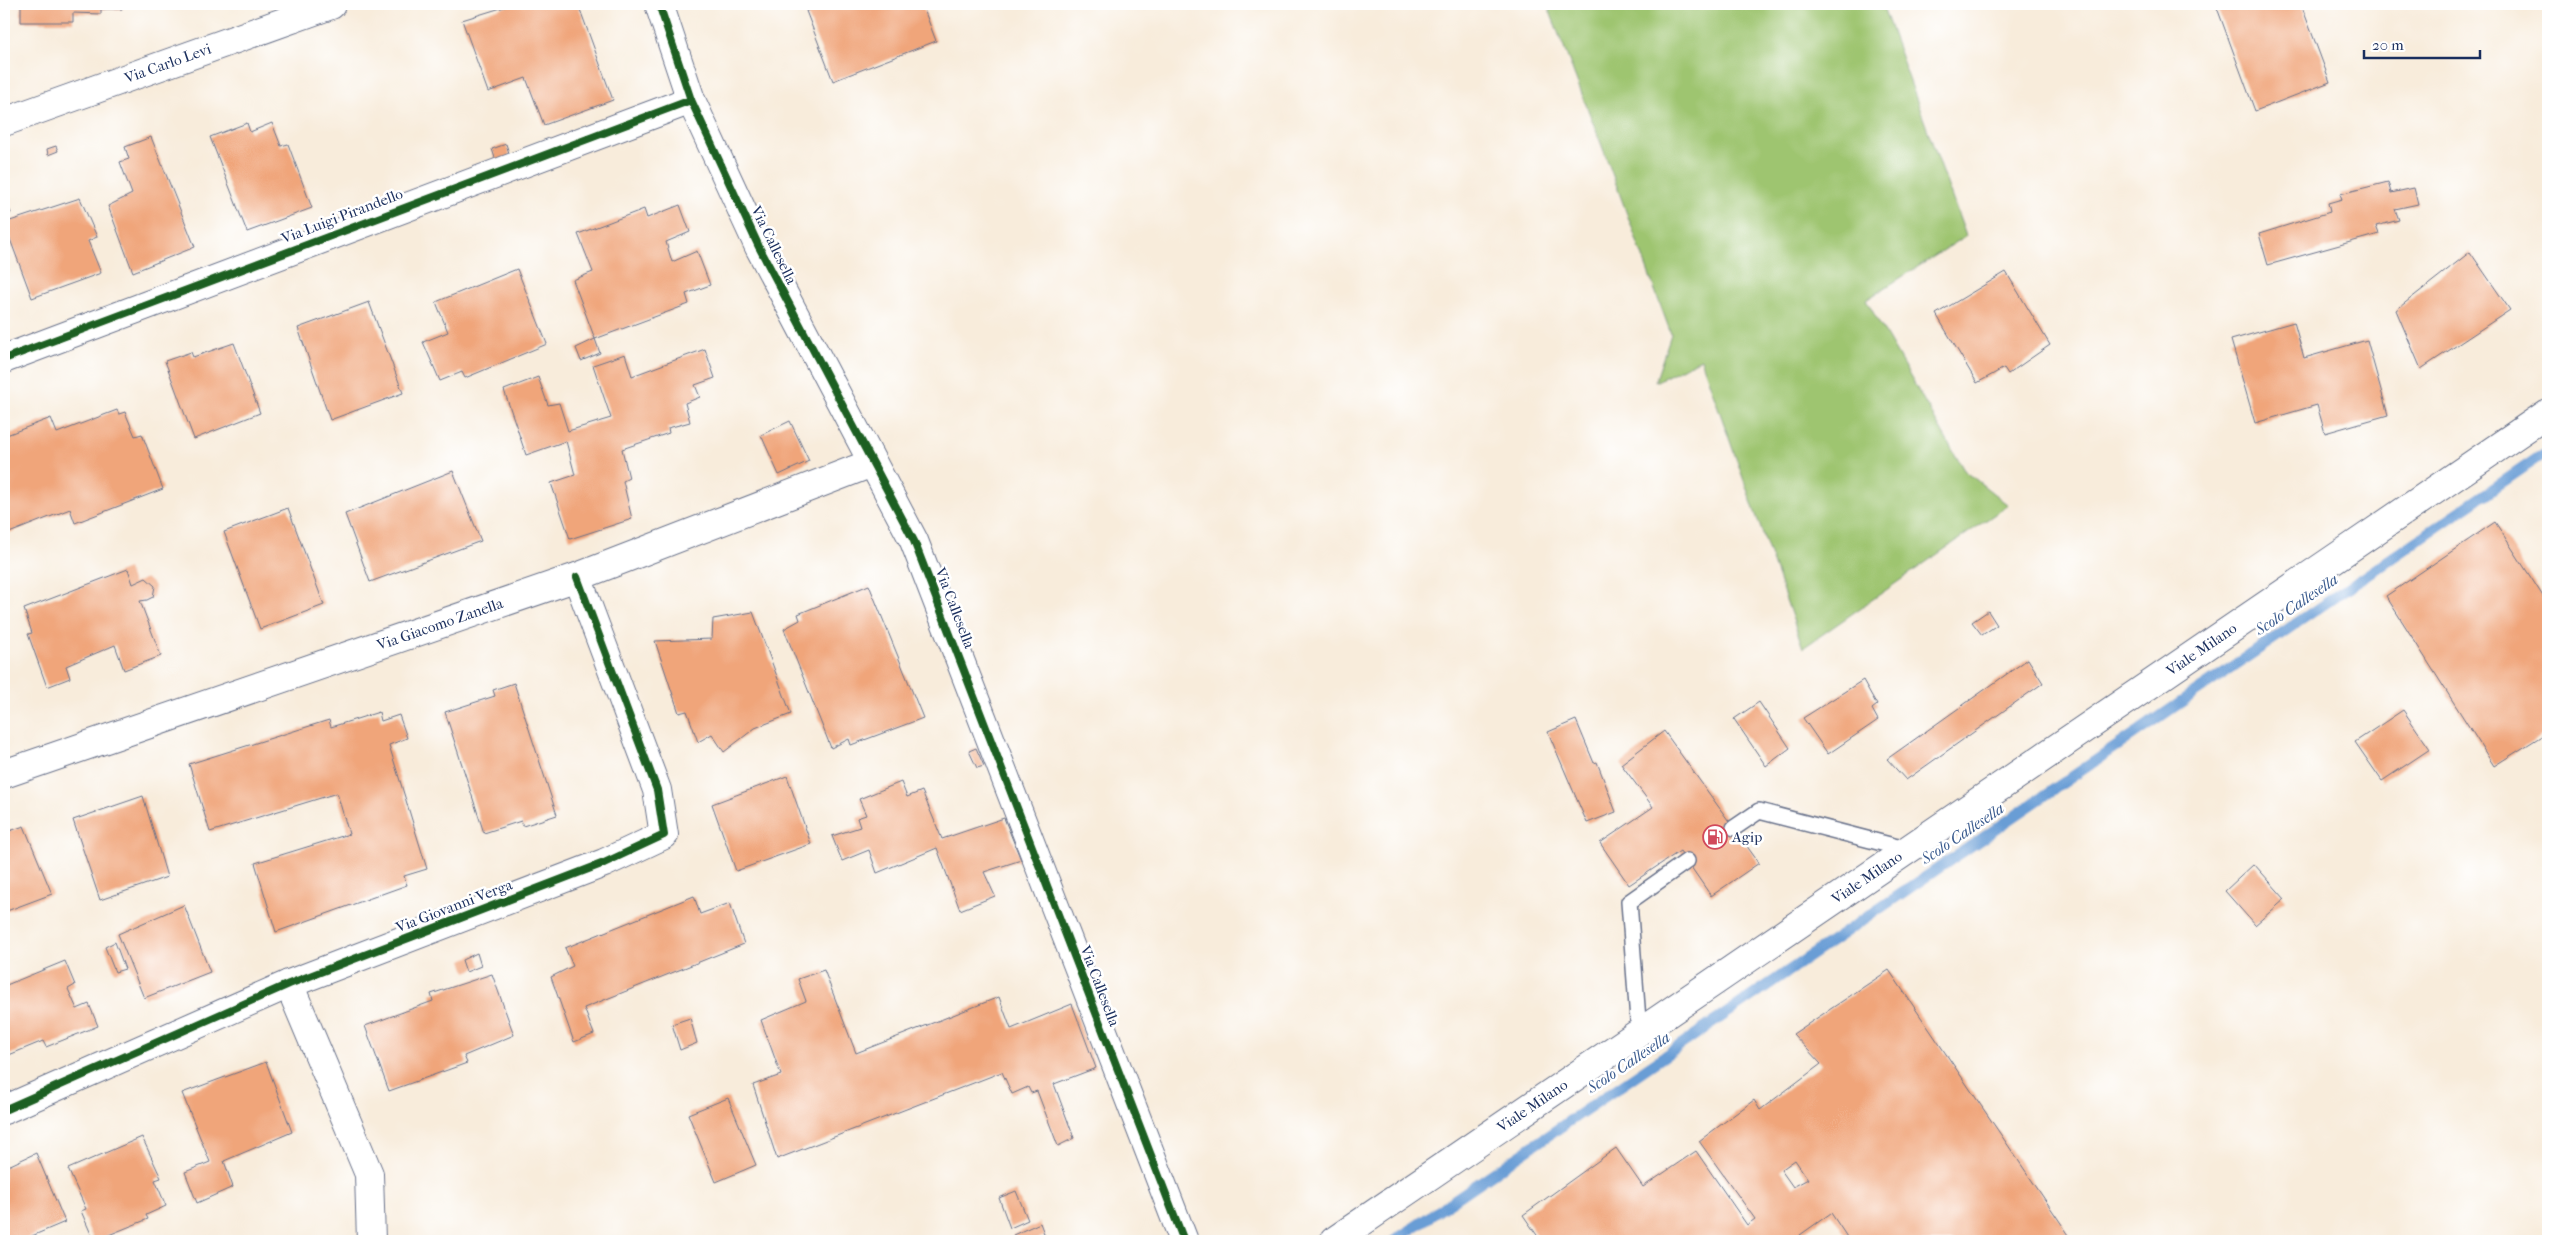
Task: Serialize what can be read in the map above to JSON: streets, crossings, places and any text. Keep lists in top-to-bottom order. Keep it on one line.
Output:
{"streets":{"street":["Via Carlo Levi","Via Luigi Pirandello","Via Callesella","Via Giacomo Zanella","Viale Milano","Via Giovanni Verga"]},"crossings":[["Via Luigi Pirandello","Via Callesella"],["Via Callesella","Via Giacomo Zanella"],["Via Giacomo Zanella","Via Giovanni Verga"]],"water":["Scolo Callesella"],"places":{"fuel station":["Agip"]},"scale_bar":"20 m"}
